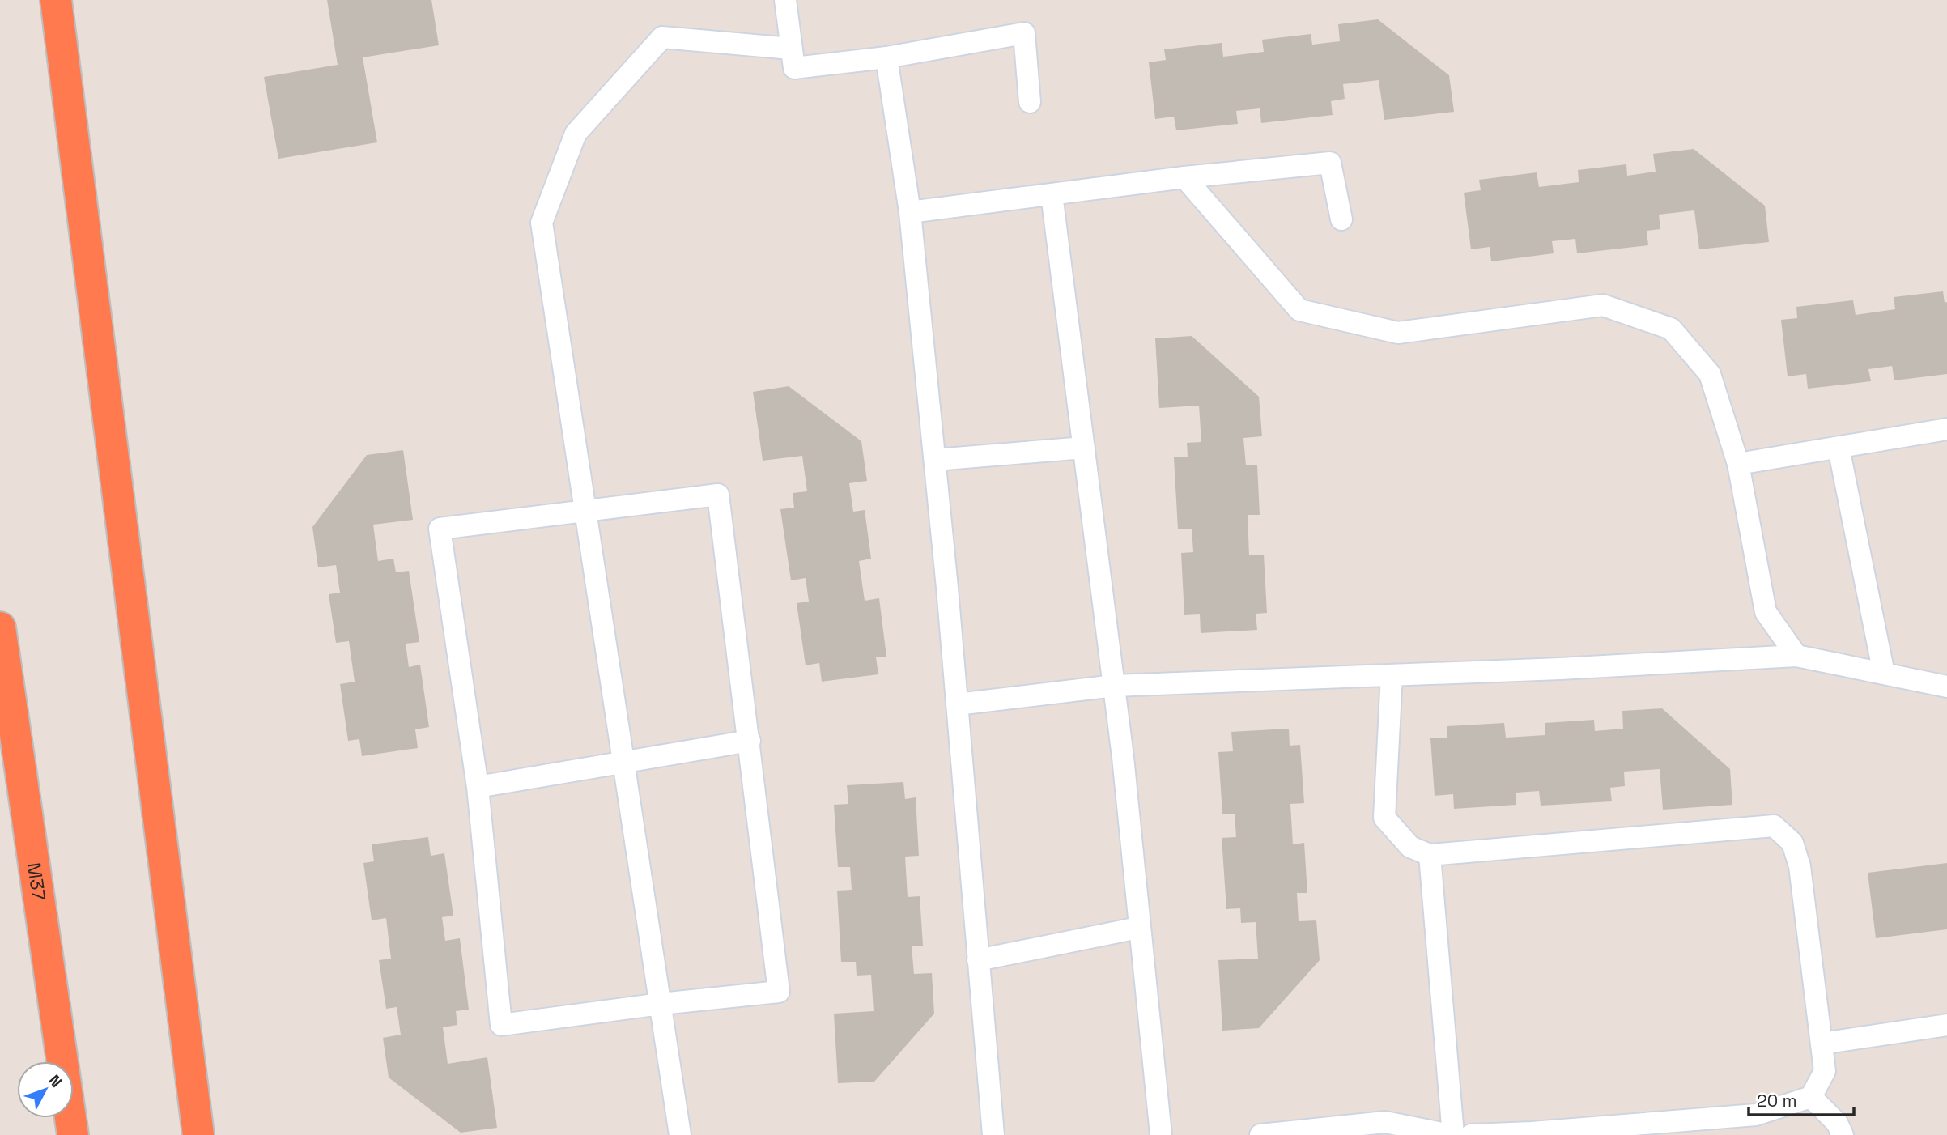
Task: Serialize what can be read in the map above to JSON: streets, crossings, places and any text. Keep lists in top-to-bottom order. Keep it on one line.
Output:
{"streets":{"highway":["M37"]},"scale_bar":"20 m","north":"top right"}
